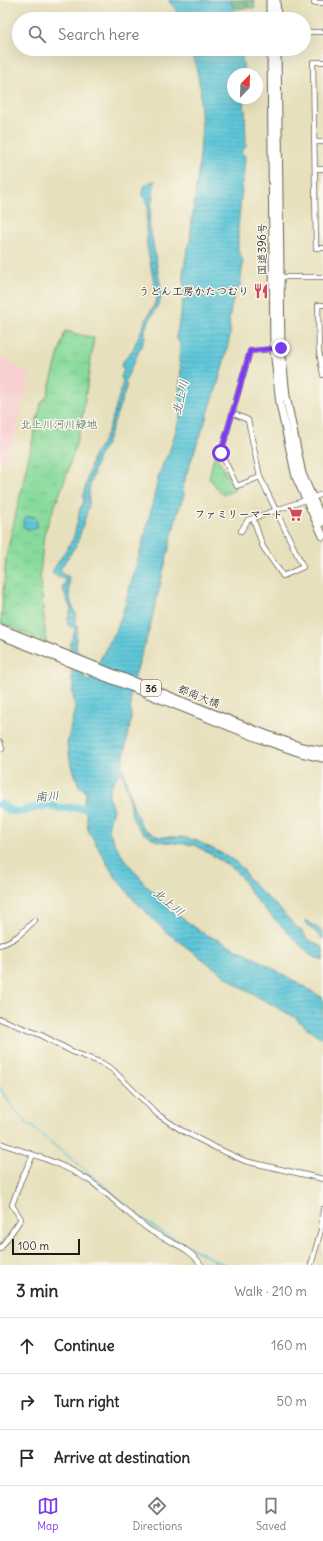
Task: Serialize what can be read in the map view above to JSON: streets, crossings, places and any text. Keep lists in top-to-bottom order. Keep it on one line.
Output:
{"streets":{"main road":["国道396号","36","都南大橋"]},"crossings":[["36","都南大橋"]],"water":["北上川","南川"],"parks":["北上川河川緑地"],"places":{"restaurant":["うどん工房かたつむり"],"supermarket":["ファミリーマート"]},"scale_bar":"100 m","north":"top right","page":{"search":"Search here","scale":"100 m","heading":["3 min","Walk · 210 m"],"list":[["Continue","160 m"],["Turn right","50 m"],"Arrive at destination"],"nav":["Map","Directions","Saved"]}}
